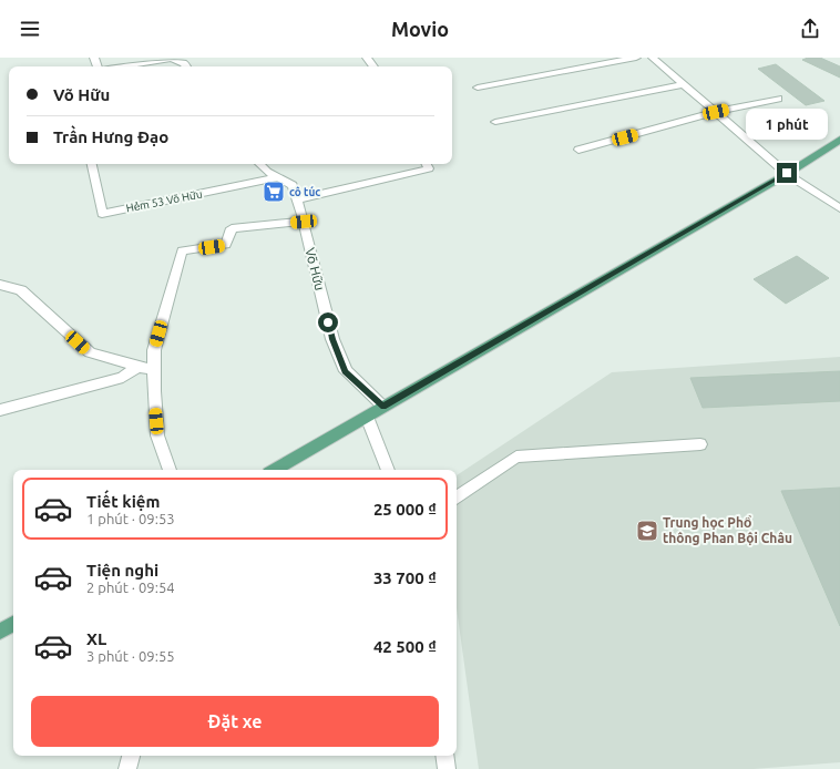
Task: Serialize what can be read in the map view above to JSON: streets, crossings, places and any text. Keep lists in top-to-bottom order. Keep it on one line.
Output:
{"streets":{"street":["Hẻm 53 Võ Hữu","Võ Hữu"]},"crossings":[["Hẻm 53 Võ Hữu","Võ Hữu"]],"places":{"supermarket":["cô túc"],"school or university":["Trung học Phổ thông Phan Bội Châu"]},"page":{"header":"Movio","banner":["Võ Hữu","Trần Hưng Đạo"],"bubble":"1 phút","list":[{"name":"Tiết kiệm","note":"1 phút · 09:53","value":"25 000 ₫"},{"name":"Tiện nghi","note":"2 phút · 09:54","value":"33 700 ₫"},{"name":"XL","note":"3 phút · 09:55","value":"42 500 ₫"}],"buttons":"Đặt xe"}}
